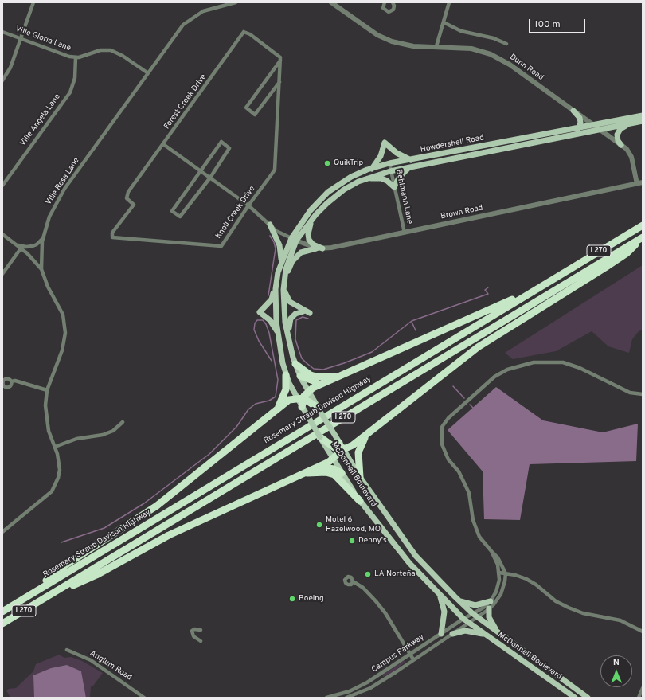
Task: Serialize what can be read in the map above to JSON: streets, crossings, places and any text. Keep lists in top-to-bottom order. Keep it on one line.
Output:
{"streets":{"highway":["I 270","Rosemary Straub Davison Highway"],"main road":["Howdershell Road","McDonnell Boulevard"],"street":["Ville Gloria Lane","Dunn Road","Forest Creek Drive","Ville Angela Lane","Ville Rosa Lane","Behlmann Lane","Knoll Creek Drive","Brown Road","Campus Parkway","Anglum Road"]},"crossings":[["Ville Gloria Lane","Ville Angela Lane"],["Ville Gloria Lane","Ville Rosa Lane"],["Dunn Road","Howdershell Road"],["Dunn Road","Brown Road"],["Forest Creek Drive","Knoll Creek Drive"],["Howdershell Road","Behlmann Lane"],["Howdershell Road","Brown Road"],["Howdershell Road","McDonnell Boulevard"],["Behlmann Lane","Brown Road"],["Brown Road","McDonnell Boulevard"],["McDonnell Boulevard","Campus Parkway"]],"places":["QuikTrip","Motel 6 Hazelwood, MO","Denny's","LA Norteña","Boeing"],"scale_bar":"100 m","north":"top"}
